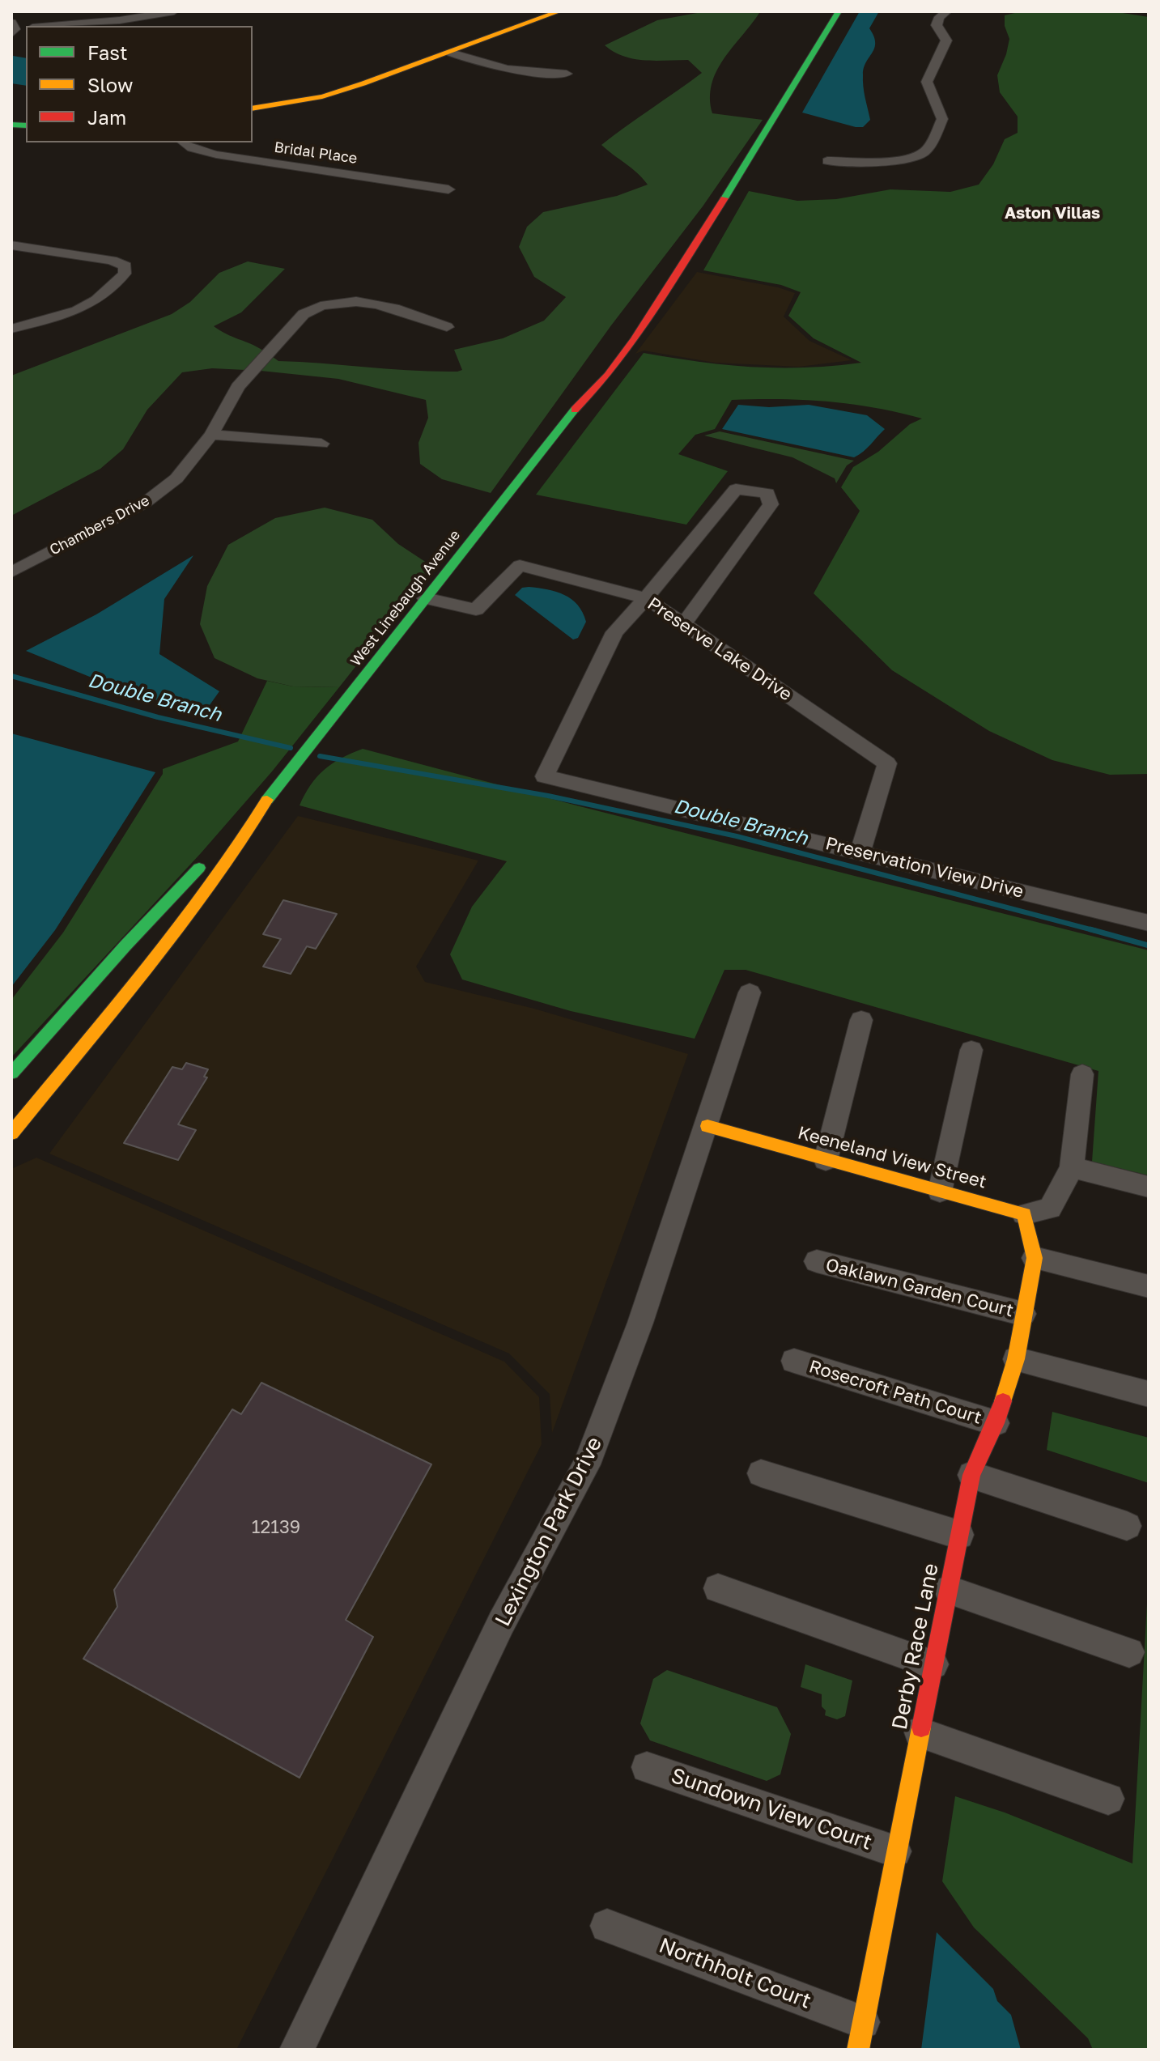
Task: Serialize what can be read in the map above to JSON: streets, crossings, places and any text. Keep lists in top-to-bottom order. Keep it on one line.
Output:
{"streets":{"main road":["West Linebaugh Avenue","Keeneland View Street","Derby Race Lane"],"street":["Bridal Place","Chambers Drive","Preserve Lake Drive","Preservation View Drive","Oaklawn Garden Court","Rosecroft Path Court","Lexington Park Drive","Sundown View Court","Northholt Court"]},"crossings":[["West Linebaugh Avenue","Preserve Lake Drive"],["Preserve Lake Drive","Preservation View Drive"],["Keeneland View Street","Lexington Park Drive"],["Oaklawn Garden Court","Derby Race Lane"],["Rosecroft Path Court","Derby Race Lane"],["Derby Race Lane","Sundown View Court"],["Derby Race Lane","Northholt Court"]],"districts":["Aston Villas"],"water":["Double Branch"],"house_numbers":["12139"],"legend":["Fast","Slow","Jam"]}
